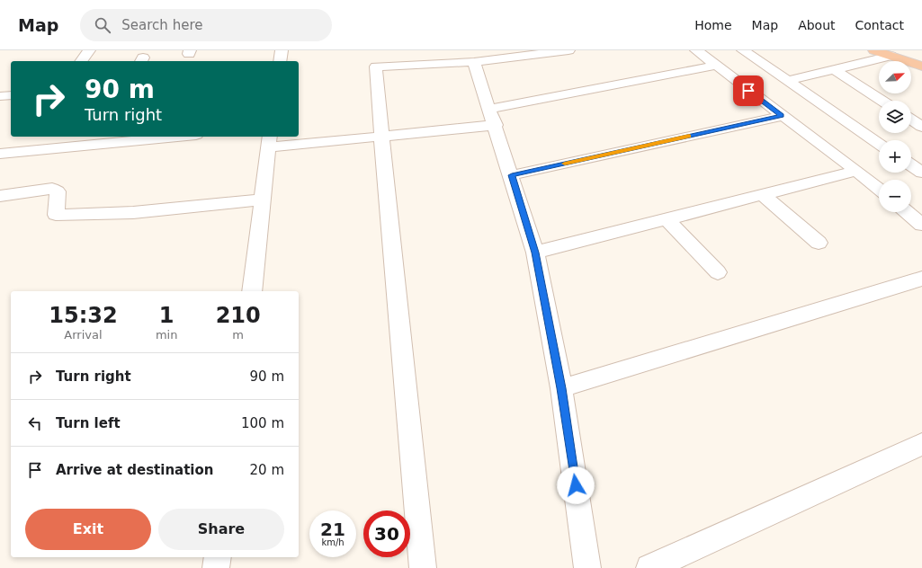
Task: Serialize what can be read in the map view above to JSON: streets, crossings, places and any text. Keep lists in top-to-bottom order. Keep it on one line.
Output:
{"north":"top right","page":{"header":"Map","search":"Search here","nav":["Home","Map","About","Contact"],"map_buttons":["+","−"],"turn":["90 m","Turn right"],"eta":["15:32","Arrival","1","min","210","m"],"list":[{"name":"Turn right","value":"90 m"},{"name":"Turn left","value":"100 m"},{"name":"Arrive at destination","value":"20 m"}],"buttons":["Exit","Share"],"speed":"21 km/h","limit":"30"}}
